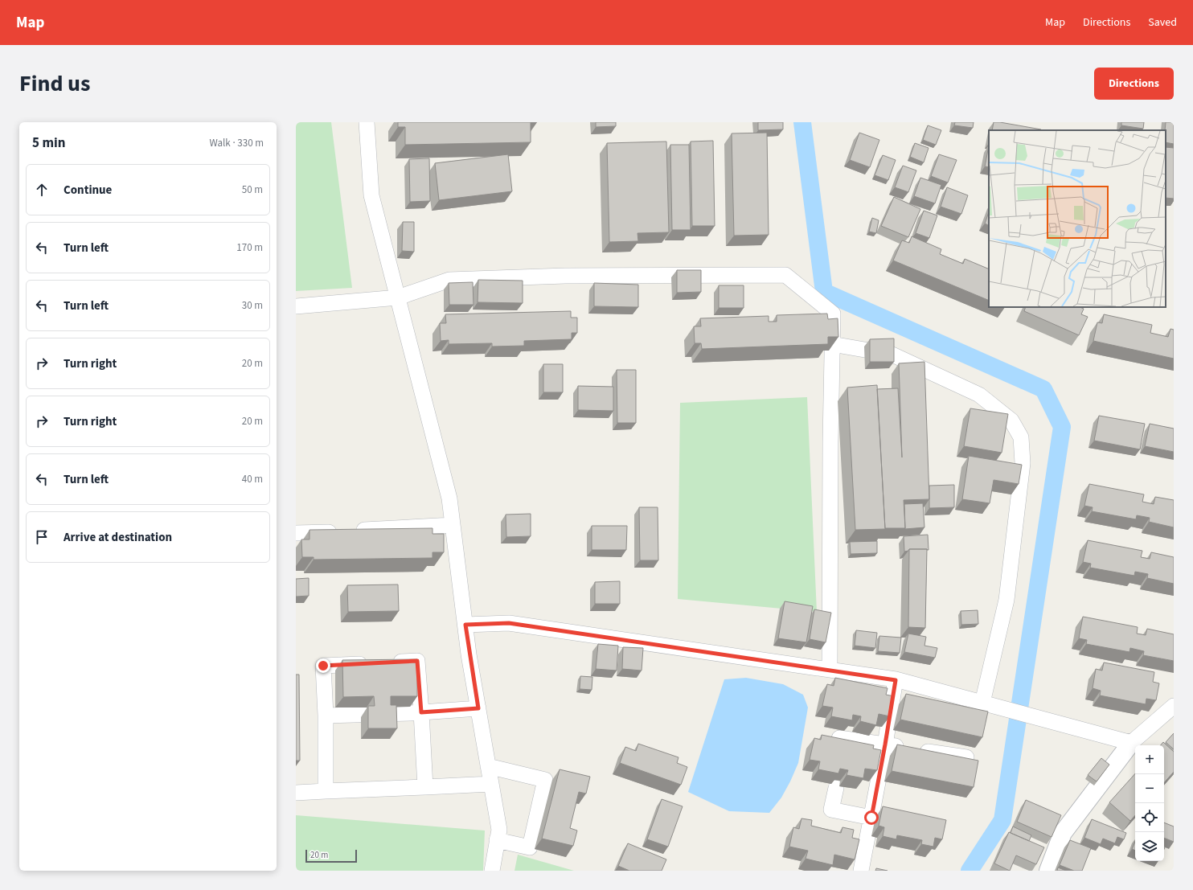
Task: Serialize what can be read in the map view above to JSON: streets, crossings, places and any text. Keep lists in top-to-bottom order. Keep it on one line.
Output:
{"scale_bar":"20 m","page":{"header":"Map","nav":["Map","Directions","Saved"],"title":"Find us","buttons":"Directions","heading":["5 min","Walk · 330 m"],"list":[["Continue","50 m"],["Turn left","170 m"],["Turn left","30 m"],["Turn right","20 m"],["Turn right","20 m"],["Turn left","40 m"],"Arrive at destination"],"map_buttons":["+","−"],"scale":"20 m"}}
